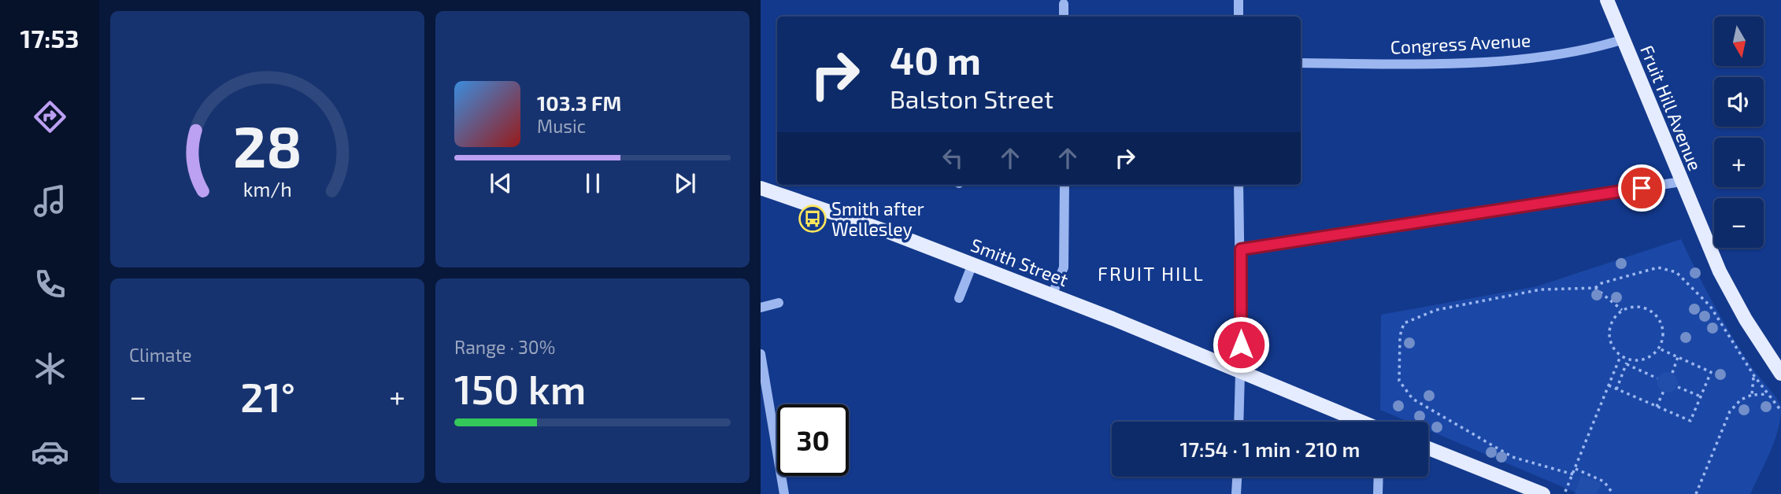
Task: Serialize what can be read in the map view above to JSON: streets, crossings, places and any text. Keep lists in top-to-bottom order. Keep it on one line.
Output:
{"streets":{"main road":["Fruit Hill Avenue","Smith Street"],"street":["Congress Avenue"]},"crossings":[["Congress Avenue","Fruit Hill Avenue"]],"districts":["FRUIT HILL"],"places":{"bus stop":["Smith after Wellesley"]},"north":"bottom","page":{"tabs":"17:53","map_buttons":["+","−"],"turn":["40 m","Balston Street"],"song":["103.3 FM","Music"],"tile":["Climate",["Range · 30%","150 km"]],"heat":["−","21°","+"],"limit":"30","trip":"17:54 · 1 min · 210 m","gauge":["28","km/h"]}}
